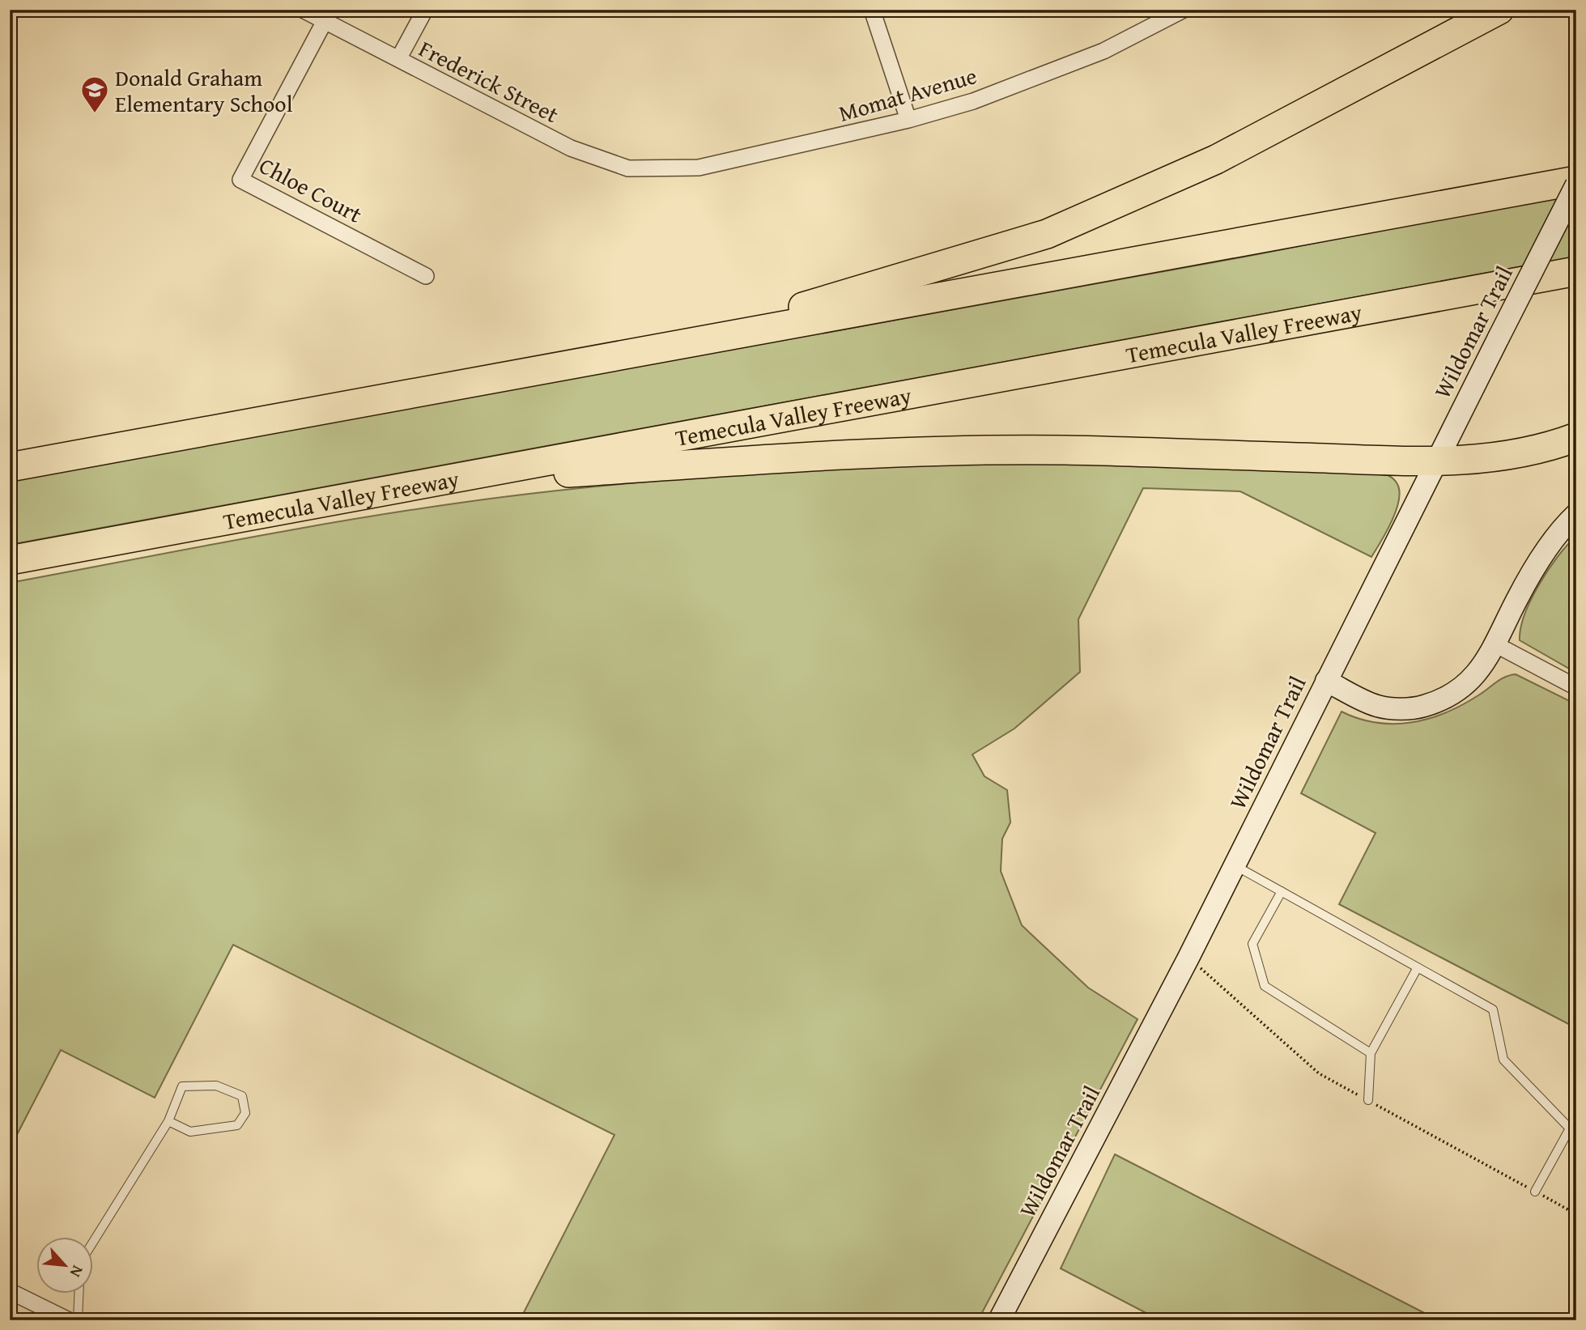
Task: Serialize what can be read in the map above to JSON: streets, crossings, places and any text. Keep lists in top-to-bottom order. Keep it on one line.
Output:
{"streets":{"highway":["Temecula Valley Freeway"],"main road":["Wildomar Trail"],"street":["Frederick Street","Momat Avenue","Chloe Court"]},"crossings":[["Frederick Street","Momat Avenue"],["Frederick Street","Chloe Court"]],"places":{"school or university":["Donald Graham Elementary School"]},"north":"bottom right"}
